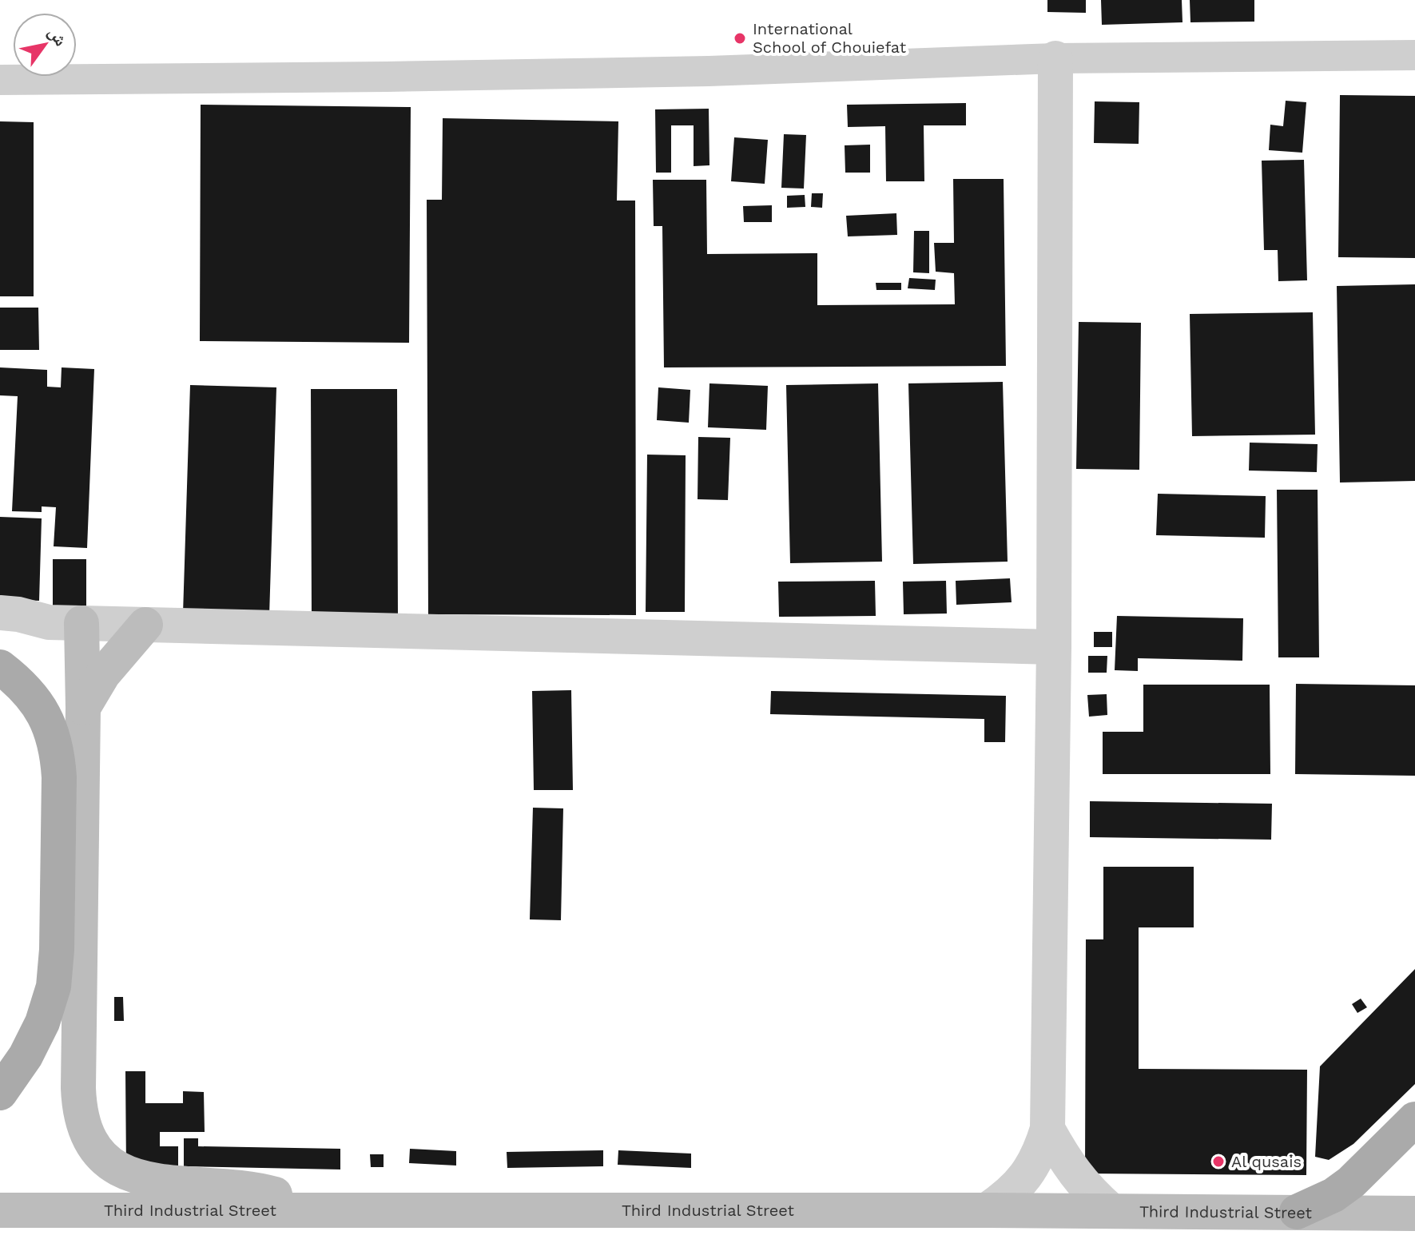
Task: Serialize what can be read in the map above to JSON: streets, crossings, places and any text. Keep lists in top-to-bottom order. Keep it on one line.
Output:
{"streets":{"main road":["Third Industrial Street"]},"places":["International School of Chouiefat","Al qusais"],"north":"top right"}
